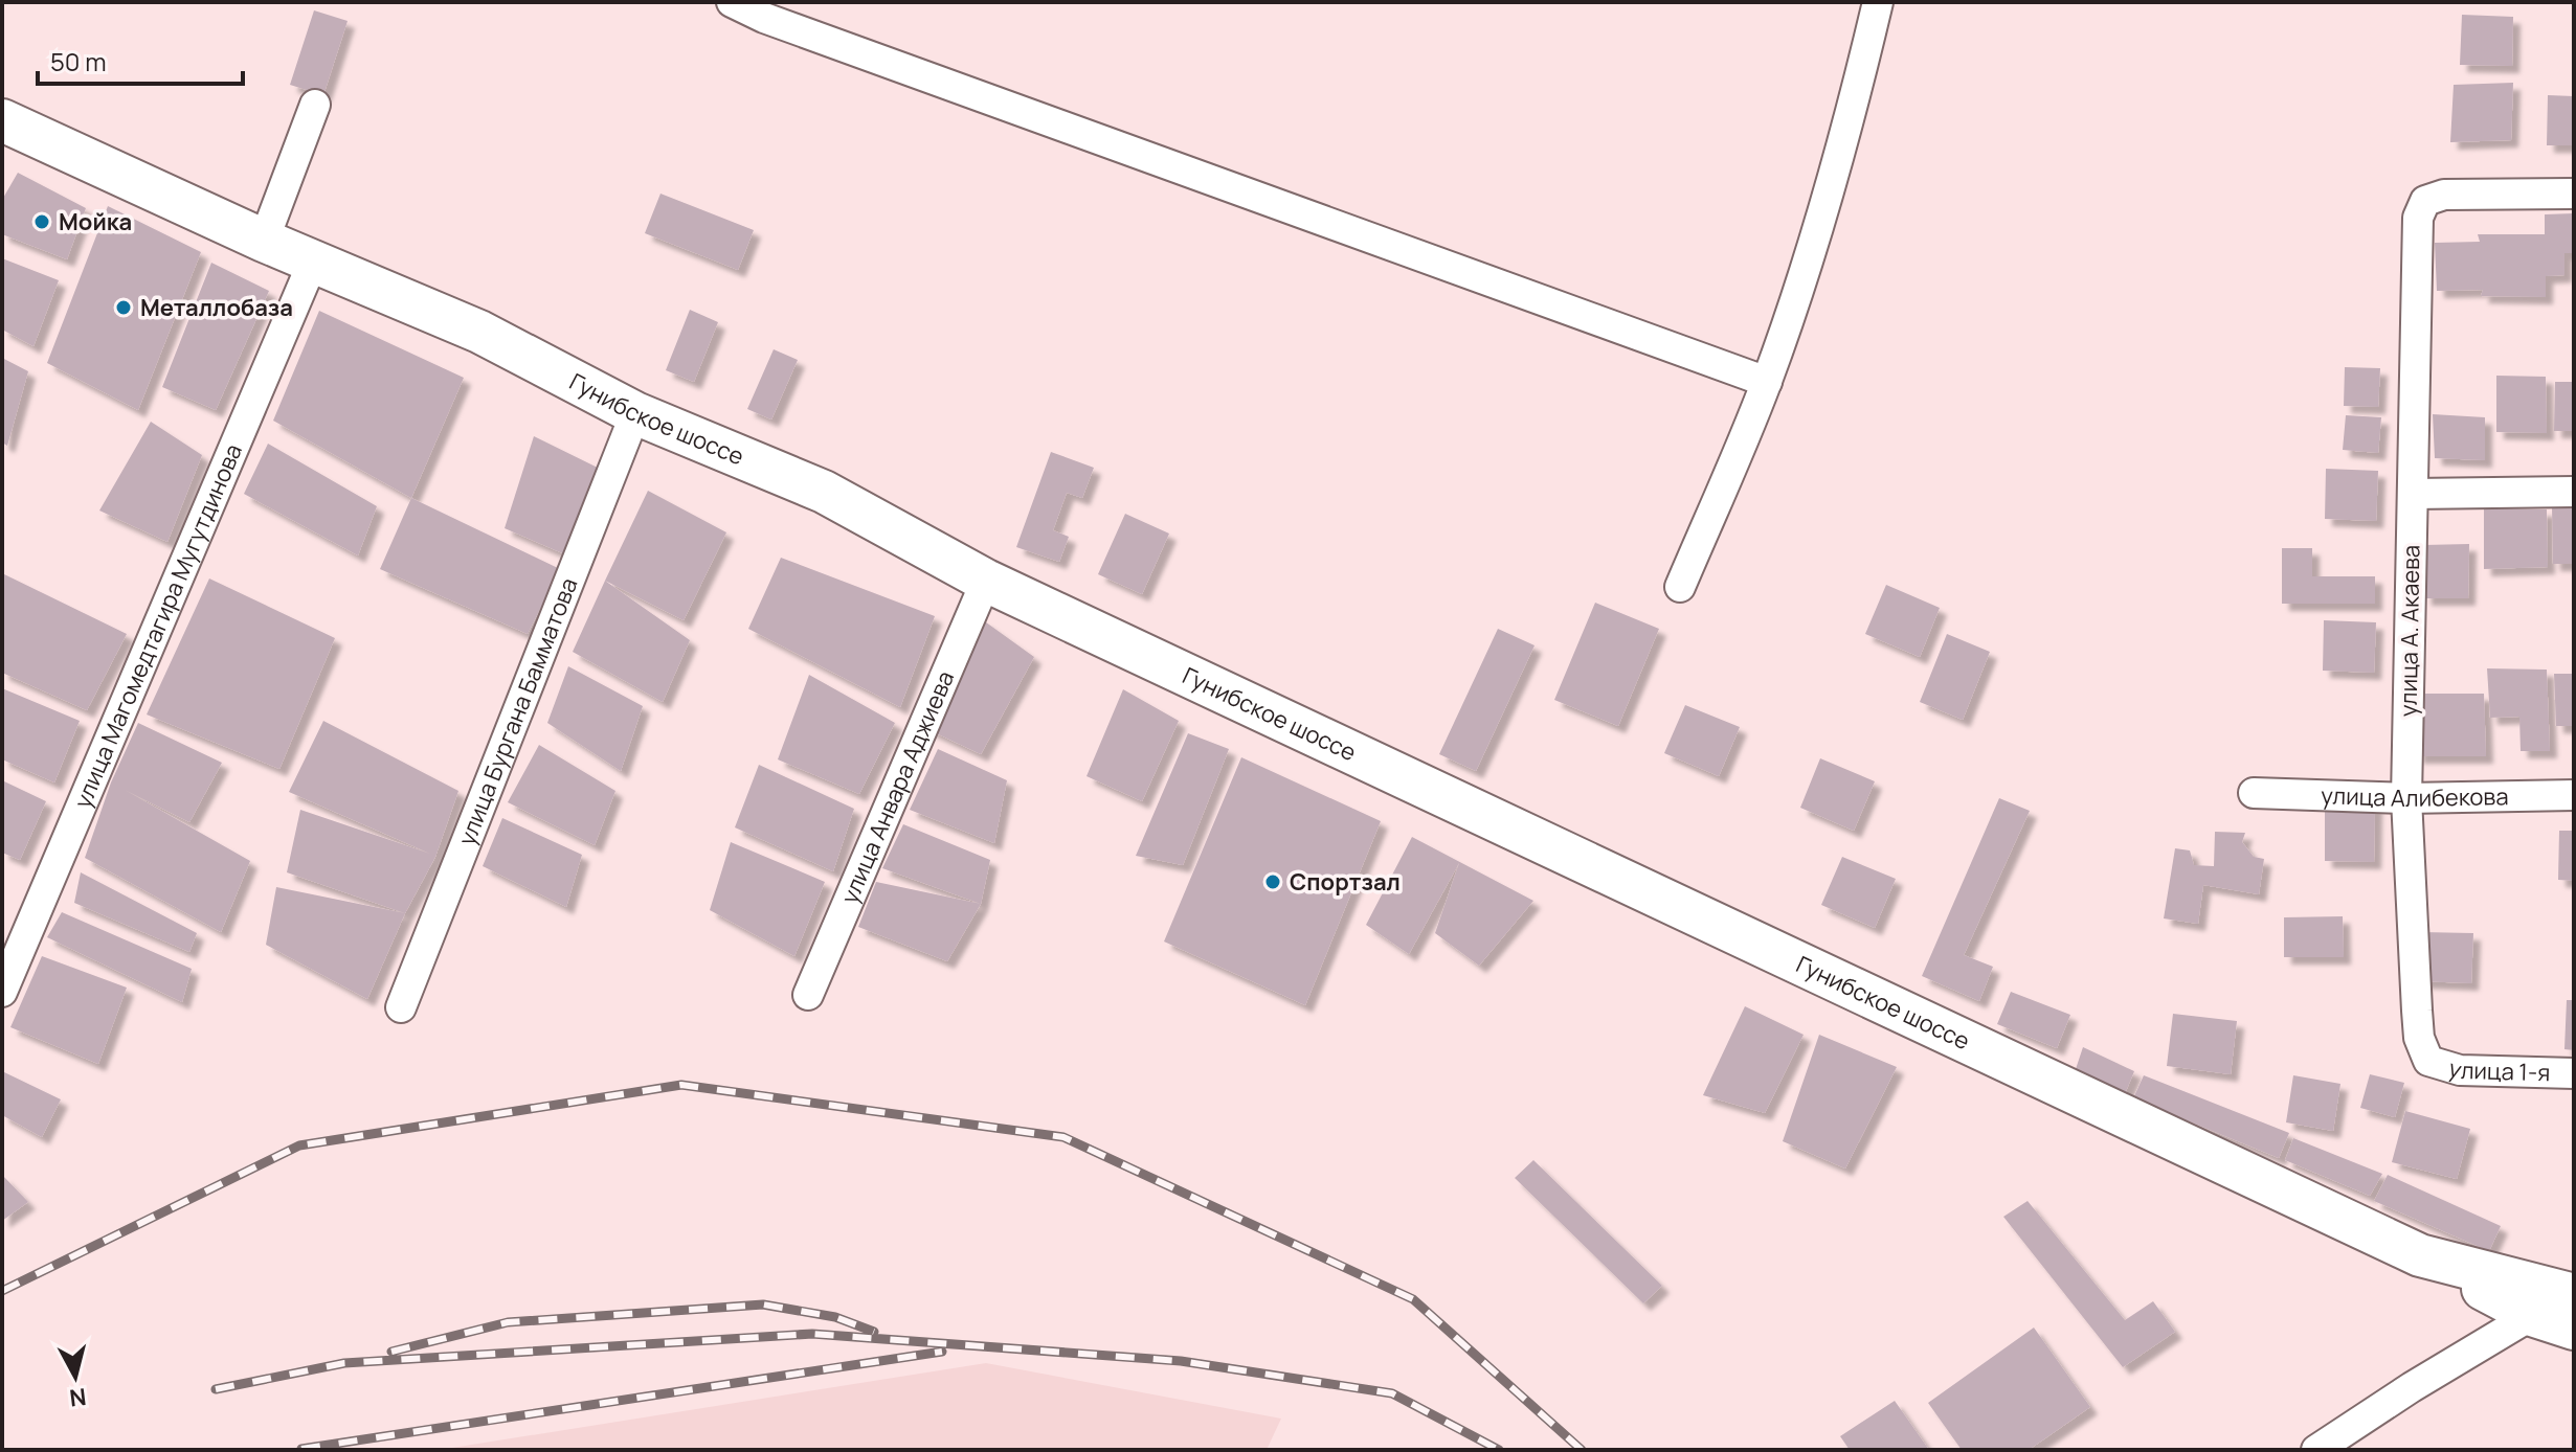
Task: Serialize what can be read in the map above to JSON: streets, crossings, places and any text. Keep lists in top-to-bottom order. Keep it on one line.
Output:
{"streets":{"main road":["Гунибское шоссе"],"street":["улица Магомедтагира Мугутдинова","улица А. Акаева","улица Бургана Бамматова","улица Анвара Аджиева","улица Алибекова","улица 1-я"]},"crossings":[["Гунибское шоссе","улица Магомедтагира Мугутдинова"],["Гунибское шоссе","улица Бургана Бамматова"],["Гунибское шоссе","улица Анвара Аджиева"],["улица А. Акаева","улица Алибекова"],["улица А. Акаева","улица 1-я"]],"places":["Мойка","Металлобаза","Спортзал"],"scale_bar":"50 m","north":"bottom"}
